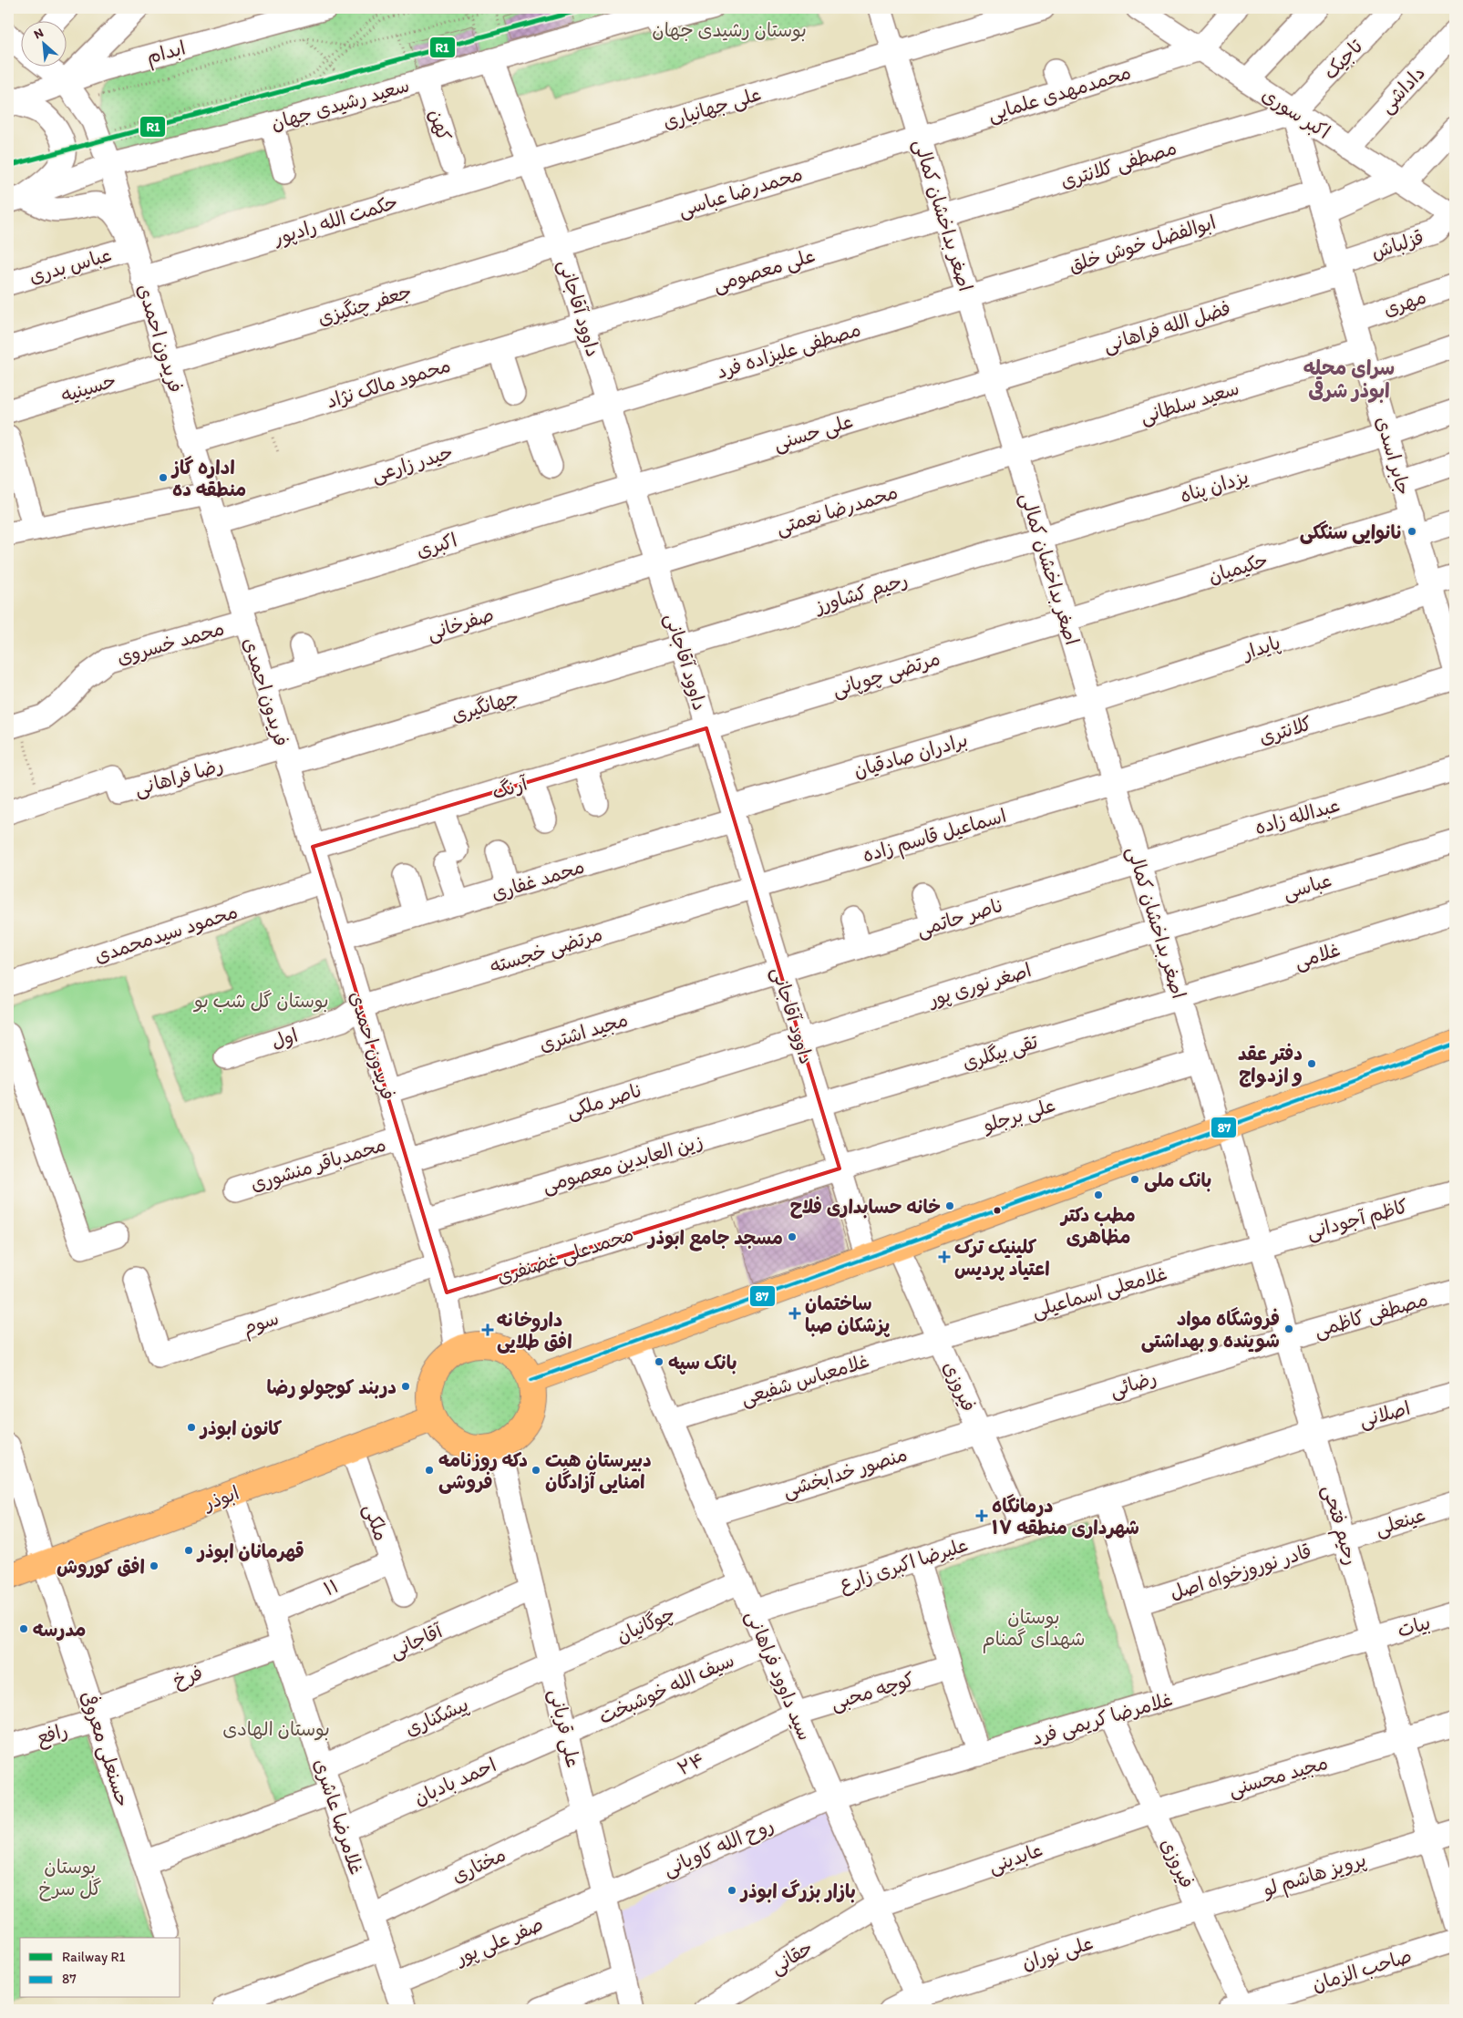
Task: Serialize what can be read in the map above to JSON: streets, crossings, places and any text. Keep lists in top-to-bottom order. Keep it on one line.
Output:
{"streets":{"main road":["ابوذر"],"street":["ابدام","تاجیک","داداشی","محمدمهدی علمایی","سعید رشیدی جهان","علی جهانیاری","اکبر سوری","کهن","مصطفی کلانتری","محمدرضا عباسی","اصغر بداخشان کمالی","حکمت الله رادپور","ابوالفضل خوش خلق","قزلباش","عباس بدری","علی معصومی","مهری","جعفر چنگیزی","داوود آقاجانی","فضل الله فراهانی","فریدون احمدی","مصطفی علیزاده فرد","محمود مالک نژاد","حسینیه","سعید سلطانی","علی حسنی","جابر اسدی","حیدر زارعی","یزدان پناه","محمدرضا نعمتی","اکبری","حکیمیان","رحیم کشاورز","صفرخانی","محمد خسروی","پایدار","مرتضی چوپانی","جهانگیری","کلانتری","برادران صادقیان","رضا فراهانی","آرنگ","عبدالله زاده","اسماعیل قاسم زاده","محمد غفاری","عباسی","ناصر حاتمی","محمود سیدمحمدی","مرتضی خجسته","غلامی","اصغر نوری پور","مجید اشتری","اول","تقی بیگلری","ناصر ملکی","علی برجلو","زین العابدین معصومی","محمدباقر منشوری","کاظم آجودانی","محمدعلی غضنفری","غلامعلی اسماعیلی","مصطفی کاظمی","سوم","غلامعباس شفیعی","رضائی","فیروزی","اصلانی","منصور خدابخشی","عینعلی","ملکی","رحیم فتحی","علیرضا اکبری زارع","قادر نوروزخواه اصل","۱۱","چوگانیان","بیات","آقاجانی","سید داوود فراهانی","فرخ","سیف الله خوشبخت","کوچه محبی","پیشکناری","غلامرضا کریمی فرد","علی قربانی","رافع","حسنعلی معروفی","۲۴","مجید محسنی","احمد بادبان","غلامرضا عاشری","روح الله کاویانی","عابدینی","مختاری","پرویز هاشم لو","صفر علی پور","علی نوران","حقانی","صاحب الزمان"]},"crossings":[["ابدام","فریدون احمدی"],["تاجیک","اکبر سوری"],["تاجیک","مصطفی کلانتری"],["تاجیک","جابر اسدی"],["داداشی","اکبر سوری"],["محمدمهدی علمایی","اکبر سوری"],["محمدمهدی علمایی","محمدرضا عباسی"],["محمدمهدی علمایی","اصغر بداخشان کمالی"],["سعید رشیدی جهان","کهن"],["سعید رشیدی جهان","داوود آقاجانی"],["سعید رشیدی جهان","فریدون احمدی"],["علی جهانیاری","اصغر بداخشان کمالی"],["علی جهانیاری","حکمت الله رادپور"],["علی جهانیاری","داوود آقاجانی"],["اکبر سوری","مصطفی کلانتری"],["اکبر سوری","ابوالفضل خوش خلق"],["اکبر سوری","قزلباش"],["اکبر سوری","جابر اسدی"],["مصطفی کلانتری","اصغر بداخشان کمالی"],["مصطفی کلانتری","علی معصومی"],["مصطفی کلانتری","جابر اسدی"],["محمدرضا عباسی","اصغر بداخشان کمالی"],["محمدرضا عباسی","جعفر چنگیزی"],["محمدرضا عباسی","داوود آقاجانی"],["اصغر بداخشان کمالی","ابوالفضل خوش خلق"],["اصغر بداخشان کمالی","علی معصومی"],["اصغر بداخشان کمالی","فضل الله فراهانی"],["اصغر بداخشان کمالی","مصطفی علیزاده فرد"],["اصغر بداخشان کمالی","سعید سلطانی"],["اصغر بداخشان کمالی","علی حسنی"],["اصغر بداخشان کمالی","یزدان پناه"],["اصغر بداخشان کمالی","محمدرضا نعمتی"],["اصغر بداخشان کمالی","حکیمیان"],["اصغر بداخشان کمالی","رحیم کشاورز"],["اصغر بداخشان کمالی","پایدار"],["اصغر بداخشان کمالی","مرتضی چوپانی"],["اصغر بداخشان کمالی","کلانتری"],["اصغر بداخشان کمالی","برادران صادقیان"],["اصغر بداخشان کمالی","عبدالله زاده"],["اصغر بداخشان کمالی","اسماعیل قاسم زاده"],["اصغر بداخشان کمالی","عباسی"],["اصغر بداخشان کمالی","ناصر حاتمی"],["اصغر بداخشان کمالی","غلامی"],["اصغر بداخشان کمالی","اصغر نوری پور"],["اصغر بداخشان کمالی","تقی بیگلری"],["اصغر بداخشان کمالی","علی برجلو"],["اصغر بداخشان کمالی","رحیم فتحی"],["حکمت الله رادپور","داوود آقاجانی"],["حکمت الله رادپور","فریدون احمدی"],["ابوالفضل خوش خلق","مصطفی علیزاده فرد"],["ابوالفضل خوش خلق","جابر اسدی"],["قزلباش","فضل الله فراهانی"],["قزلباش","جابر اسدی"],["عباس بدری","فریدون احمدی"],["علی معصومی","داوود آقاجانی"],["علی معصومی","محمود مالک نژاد"],["مهری","جابر اسدی"],["جعفر چنگیزی","داوود آقاجانی"],["جعفر چنگیزی","فریدون احمدی"],["جعفر چنگیزی","حسینیه"],["داوود آقاجانی","مصطفی علیزاده فرد"],["داوود آقاجانی","محمود مالک نژاد"],["داوود آقاجانی","علی حسنی"],["داوود آقاجانی","حیدر زارعی"],["داوود آقاجانی","محمدرضا نعمتی"],["داوود آقاجانی","اکبری"],["داوود آقاجانی","رحیم کشاورز"],["داوود آقاجانی","صفرخانی"],["داوود آقاجانی","مرتضی چوپانی"],["داوود آقاجانی","جهانگیری"],["داوود آقاجانی","برادران صادقیان"],["داوود آقاجانی","آرنگ"],["داوود آقاجانی","اسماعیل قاسم زاده"],["داوود آقاجانی","محمد غفاری"],["داوود آقاجانی","ناصر حاتمی"],["داوود آقاجانی","مرتضی خجسته"],["داوود آقاجانی","اصغر نوری پور"],["داوود آقاجانی","مجید اشتری"],["داوود آقاجانی","تقی بیگلری"],["داوود آقاجانی","ناصر ملکی"],["داوود آقاجانی","علی برجلو"],["داوود آقاجانی","زین العابدین معصومی"],["داوود آقاجانی","محمدعلی غضنفری"],["فضل الله فراهانی","علی حسنی"],["فضل الله فراهانی","جابر اسدی"],["فریدون احمدی","محمود مالک نژاد"],["فریدون احمدی","حسینیه"],["فریدون احمدی","حیدر زارعی"],["فریدون احمدی","اکبری"],["فریدون احمدی","صفرخانی"],["فریدون احمدی","محمد خسروی"],["فریدون احمدی","جهانگیری"],["فریدون احمدی","رضا فراهانی"],["فریدون احمدی","آرنگ"],["فریدون احمدی","محمد غفاری"],["فریدون احمدی","محمود سیدمحمدی"],["فریدون احمدی","مرتضی خجسته"],["فریدون احمدی","مجید اشتری"],["فریدون احمدی","ناصر ملکی"],["فریدون احمدی","زین العابدین معصومی"],["فریدون احمدی","محمدباقر منشوری"],["فریدون احمدی","محمدعلی غضنفری"],["فریدون احمدی","سوم"],["فریدون احمدی","ابوذر"],["فریدون احمدی","علی قربانی"],["مصطفی علیزاده فرد","حیدر زارعی"],["سعید سلطانی","جابر اسدی"],["سعید سلطانی","محمدرضا نعمتی"],["علی حسنی","اکبری"],["جابر اسدی","یزدان پناه"],["جابر اسدی","حکیمیان"],["جابر اسدی","پایدار"],["یزدان پناه","رحیم کشاورز"],["محمدرضا نعمتی","صفرخانی"],["اکبری","محمد خسروی"],["حکیمیان","مرتضی چوپانی"],["رحیم کشاورز","جهانگیری"],["پایدار","برادران صادقیان"],["مرتضی چوپانی","آرنگ"],["جهانگیری","رضا فراهانی"],["کلانتری","اسماعیل قاسم زاده"],["برادران صادقیان","محمد غفاری"],["عبدالله زاده","ناصر حاتمی"],["اسماعیل قاسم زاده","مرتضی خجسته"],["عباسی","اصغر نوری پور"],["ناصر حاتمی","مجید اشتری"],["مرتضی خجسته","اول"],["غلامی","تقی بیگلری"],["اصغر نوری پور","ناصر ملکی"],["تقی بیگلری","زین العابدین معصومی"],["علی برجلو","محمدعلی غضنفری"],["کاظم آجودانی","غلامعلی اسماعیلی"],["کاظم آجودانی","رحیم فتحی"],["غلامعلی اسماعیلی","غلامعباس شفیعی"],["غلامعلی اسماعیلی","فیروزی"],["غلامعلی اسماعیلی","رحیم فتحی"],["مصطفی کاظمی","رضائی"],["مصطفی کاظمی","رحیم فتحی"],["غلامعباس شفیعی","فیروزی"],["غلامعباس شفیعی","سید داوود فراهانی"],["رضائی","فیروزی"],["رضائی","منصور خدابخشی"],["رضائی","رحیم فتحی"],["فیروزی","منصور خدابخشی"],["فیروزی","علیرضا اکبری زارع"],["فیروزی","غلامرضا کریمی فرد"],["فیروزی","مجید محسنی"],["فیروزی","عابدینی"],["فیروزی","پرویز هاشم لو"],["فیروزی","علی نوران"],["فیروزی","صاحب الزمان"],["اصلانی","رحیم فتحی"],["اصلانی","علیرضا اکبری زارع"],["منصور خدابخشی","سید داوود فراهانی"],["ابوذر","ملکی"],["ابوذر","علی قربانی"],["ابوذر","حسنعلی معروفی"],["ابوذر","غلامرضا عاشری"],["عینعلی","رحیم فتحی"],["عینعلی","قادر نوروزخواه اصل"],["ملکی","۱۱"],["رحیم فتحی","علیرضا اکبری زارع"],["رحیم فتحی","قادر نوروزخواه اصل"],["رحیم فتحی","بیات"],["رحیم فتحی","غلامرضا کریمی فرد"],["رحیم فتحی","مجید محسنی"],["رحیم فتحی","پرویز هاشم لو"],["علیرضا اکبری زارع","سید داوود فراهانی"],["۱۱","غلامرضا عاشری"],["چوگانیان","سید داوود فراهانی"],["چوگانیان","پیشکناری"],["چوگانیان","علی قربانی"],["بیات","غلامرضا کریمی فرد"],["آقاجانی","علی قربانی"],["آقاجانی","غلامرضا عاشری"],["سید داوود فراهانی","سیف الله خوشبخت"],["سید داوود فراهانی","کوچه محبی"],["سید داوود فراهانی","غلامرضا کریمی فرد"],["سید داوود فراهانی","۲۴"],["سید داوود فراهانی","روح الله کاویانی"],["سید داوود فراهانی","عابدینی"],["سید داوود فراهانی","علی نوران"],["سید داوود فراهانی","حقانی"],["فرخ","رافع"],["فرخ","حسنعلی معروفی"],["فرخ","غلامرضا عاشری"],["سیف الله خوشبخت","علی قربانی"],["سیف الله خوشبخت","احمد بادبان"],["کوچه محبی","۲۴"],["پیشکناری","علی قربانی"],["پیشکناری","غلامرضا عاشری"],["غلامرضا کریمی فرد","روح الله کاویانی"],["علی قربانی","۲۴"],["علی قربانی","احمد بادبان"],["علی قربانی","روح الله کاویانی"],["علی قربانی","مختاری"],["علی قربانی","صفر علی پور"],["رافع","حسنعلی معروفی"],["۲۴","مختاری"],["مجید محسنی","عابدینی"],["احمد بادبان","غلامرضا عاشری"],["غلامرضا عاشری","مختاری"],["غلامرضا عاشری","صفر علی پور"],["روح الله کاویانی","صفر علی پور"],["عابدینی","حقانی"],["پرویز هاشم لو","علی نوران"]],"districts":["سرای محله ابوذر شرقی"],"parks":["بوستان رشیدی جهان","بوستان گل شب بو","بوستان شهدای گمنام","بوستان الهادی","بوستان گل سرخ"],"places":{"other":["اداره گاز منطقه ده","نانوایی سنگکی","دفتر عقد و ازدواج","بانک ملی","مطب دکتر مظاهری","خانه حسابداری فلاح","مسجد جامع ابوذر","فروشگاه مواد شوینده و بهداشتی","بانک سپه","دربند کوچولو رضا","کانون ابوذر","دکه روزنامه فروشی","دبیرستان هیت امنایی آزادگان","قهرمانان ابوذر","افق کوروش","مدرسه","بازار بزرگ ابوذر"],"health":["کلینیک ترک اعتیاد پردیس","ساختمان پزشکان صبا","داروخانه افق طلایی","درمانگاه شهرداری منطقه ۱۷"]},"lines":["rail line R1","transit line 87"],"legend":["Railway R1","87"],"north":"top left"}
